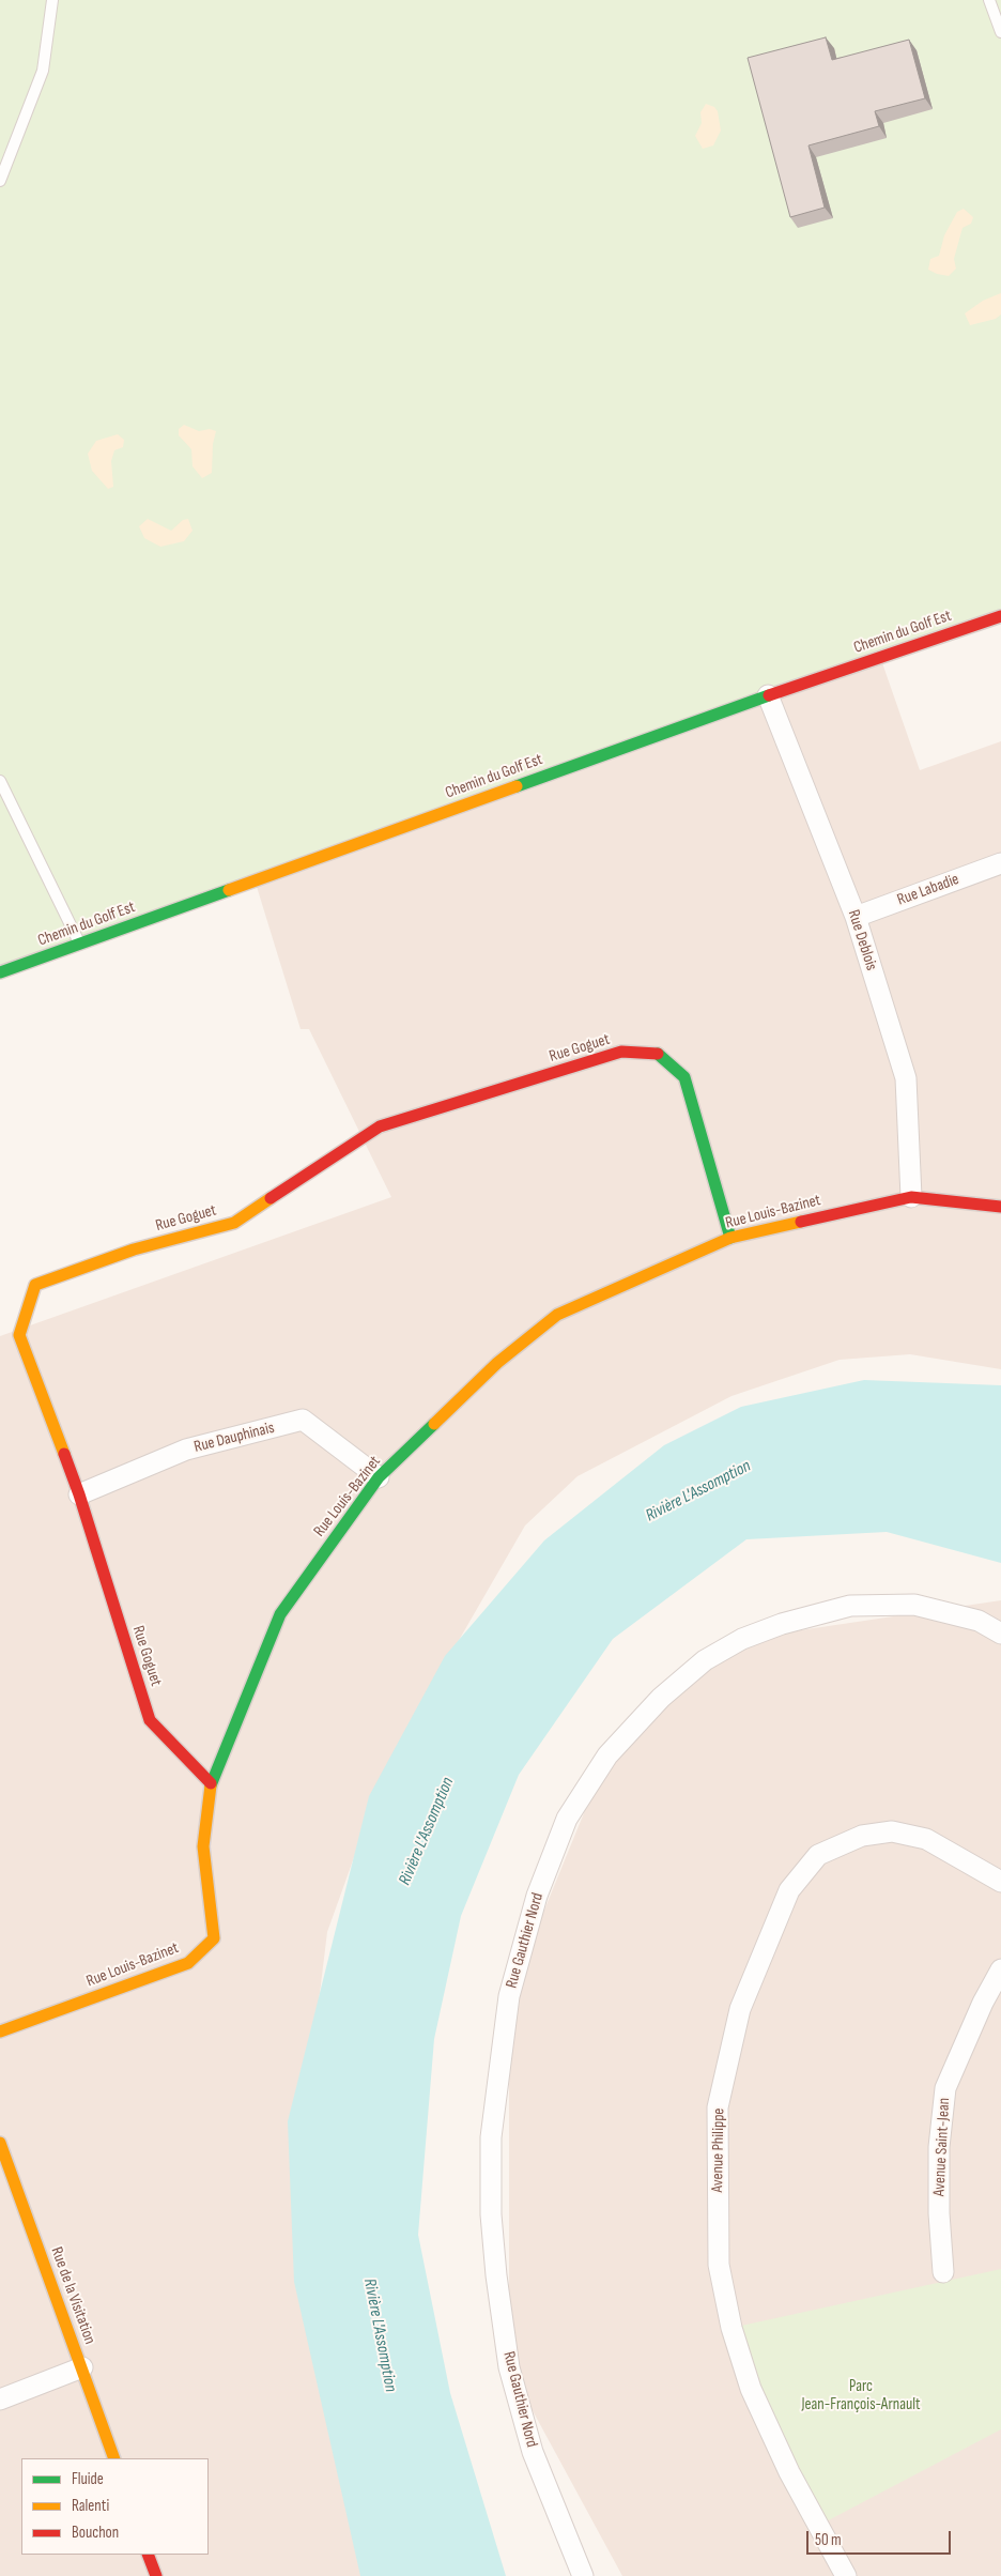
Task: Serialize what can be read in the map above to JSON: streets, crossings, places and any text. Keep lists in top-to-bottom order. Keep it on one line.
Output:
{"streets":{"street":["Chemin du Golf Est","Rue Labadie","Rue Deblois","Rue Goguet","Rue Louis-Bazinet","Rue Dauphinais","Rue Gauthier Nord","Avenue Saint-Jean","Avenue Philippe","Rue de la Visitation"]},"crossings":[["Chemin du Golf Est","Rue Deblois"],["Rue Labadie","Rue Deblois"],["Rue Deblois","Rue Louis-Bazinet"],["Rue Goguet","Rue Louis-Bazinet"],["Rue Goguet","Rue Dauphinais"],["Rue Louis-Bazinet","Rue Dauphinais"]],"water":["Rivière L'Assomption"],"parks":["Parc Jean-François-Arnault"],"legend":["Fluide","Ralenti","Bouchon"],"scale_bar":"50 m"}
